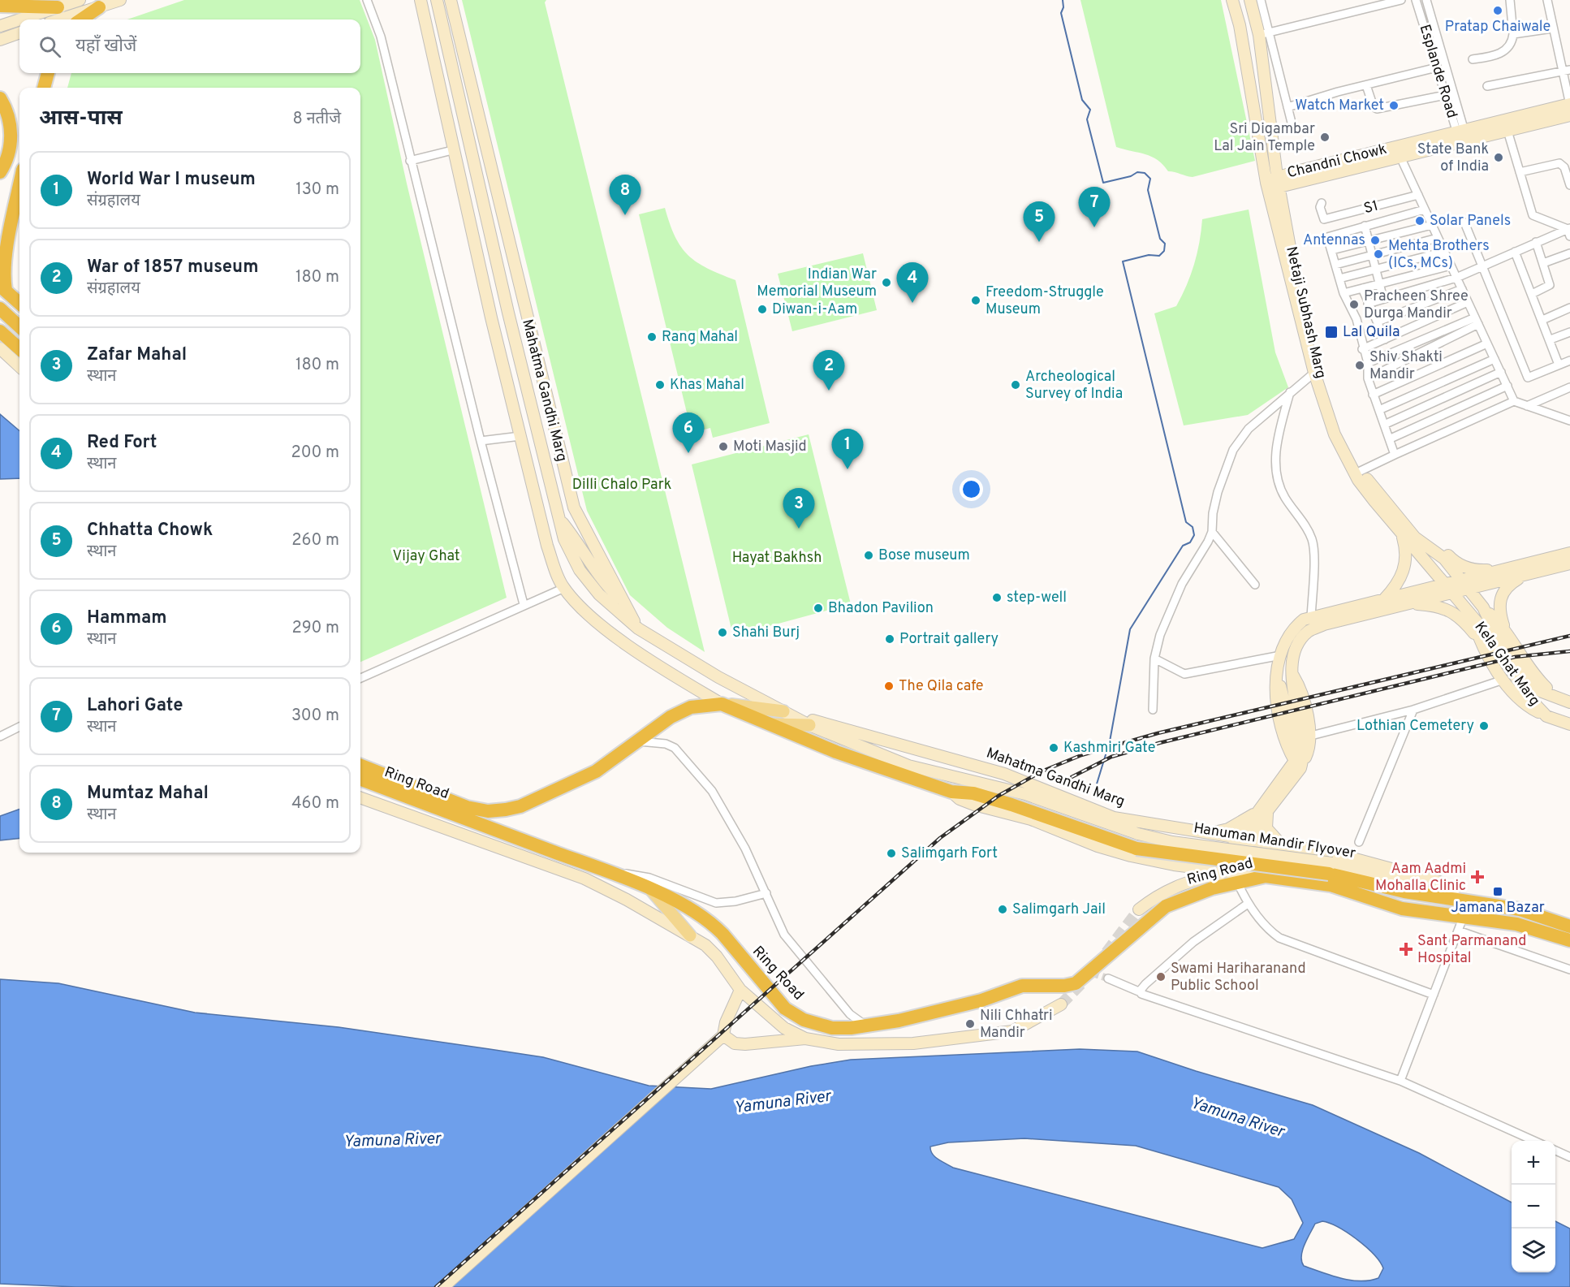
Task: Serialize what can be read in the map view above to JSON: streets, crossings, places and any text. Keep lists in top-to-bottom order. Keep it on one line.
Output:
{"streets":{"highway":["Ring Road","Hanuman Mandir Flyover"],"main road":["Chandni Chowk","Netaji Subhash Marg","Mahatma Gandhi Marg","Kela Ghat Marg"],"street":["Esplande Road","S1"]},"crossings":[["Esplande Road","Chandni Chowk"],["Chandni Chowk","Netaji Subhash Marg"],["Netaji Subhash Marg","Kela Ghat Marg"],["Mahatma Gandhi Marg","Hanuman Mandir Flyover"],["Ring Road","Hanuman Mandir Flyover"]],"water":["Yamuna River"],"parks":["Dilli Chalo Park","Vijay Ghat","Hayat Bakhsh"],"places":{"other":["Pratap Chaiwale","Watch Market","Sri Digambar Lal Jain Temple","State Bank of India","Solar Panels","Antennas","Mehta Brothers (ICs, MCs)","Indian War Memorial Museum","Freedom-Struggle Museum","Pracheen Shree Durga Mandir","Diwan-i-Aam","Rang Mahal","Shiv Shakti Mandir","Khas Mahal","Archeological Survey of India","Moti Masjid","Bose museum","step-well","Bhadon Pavilion","Shahi Burj","Portrait gallery","The Qila cafe","Lothian Cemetery","Kashmiri Gate","Salimgarh Fort","Salimgarh Jail","Swami Hariharanand Public School","Nili Chhatri Mandir"],"transit":["Lal Quila","Jamana Bazar"],"health":["Aam Aadmi Mohalla Clinic","Sant Parmanand Hospital"]},"page":{"search":"यहाँ खोजें","heading":["आस-पास","8 नतीजे"],"list":[{"mark":"1","name":"World War I museum","note":"संग्रहालय","value":"130 m"},{"mark":"2","name":"War of 1857 museum","note":"संग्रहालय","value":"180 m"},{"mark":"3","name":"Zafar Mahal","note":"स्थान","value":"180 m"},{"mark":"4","name":"Red Fort","note":"स्थान","value":"200 m"},{"mark":"5","name":"Chhatta Chowk","note":"स्थान","value":"260 m"},{"mark":"6","name":"Hammam","note":"स्थान","value":"290 m"},{"mark":"7","name":"Lahori Gate","note":"स्थान","value":"300 m"},{"mark":"8","name":"Mumtaz Mahal","note":"स्थान","value":"460 m"}],"pins":["8","7","5","4","2","6","1","3"],"map_buttons":["+","−"]}}
